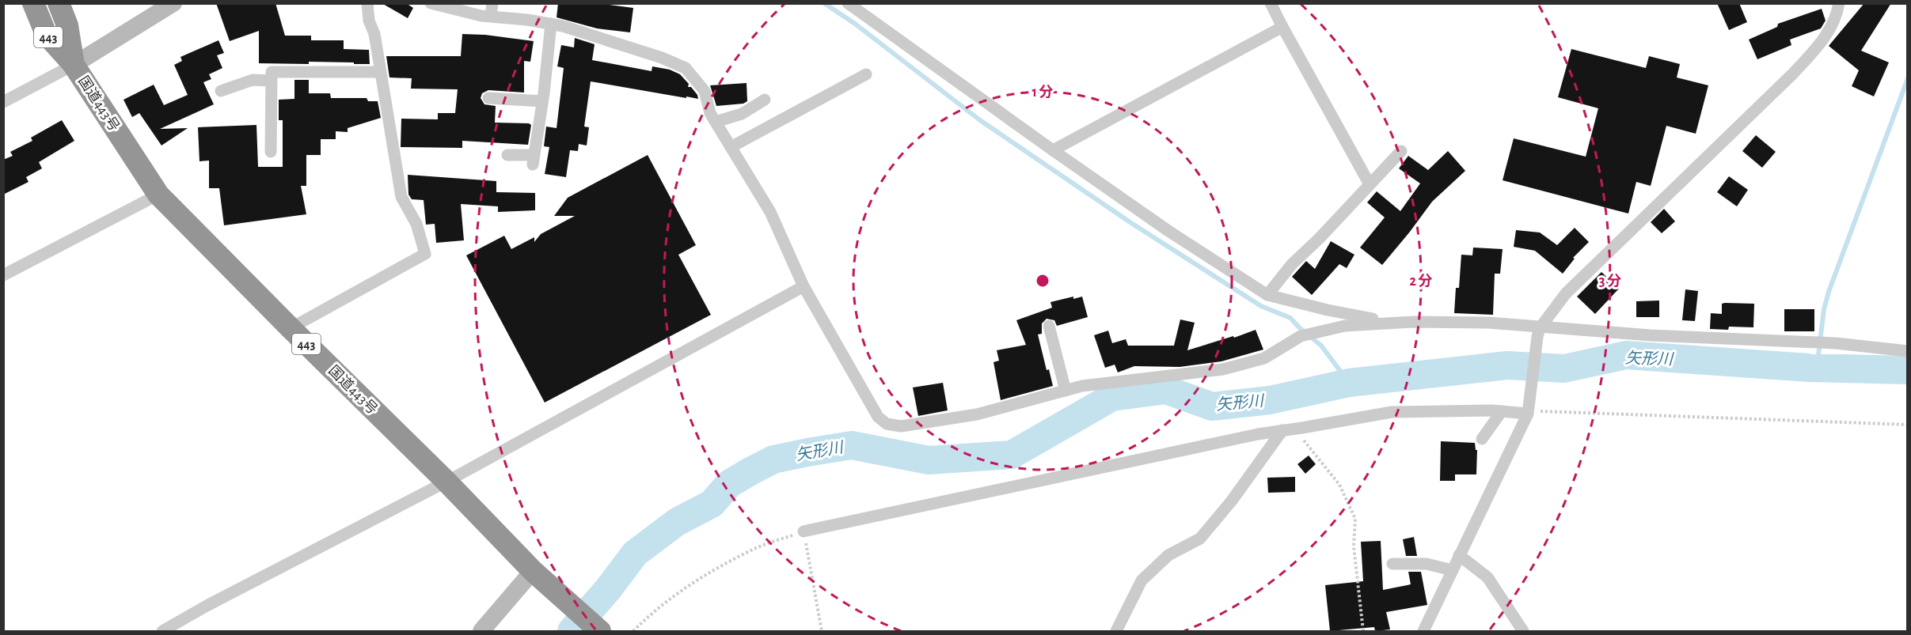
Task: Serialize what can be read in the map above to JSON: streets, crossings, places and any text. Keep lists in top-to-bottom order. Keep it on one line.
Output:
{"streets":{"highway":["443","国道443号"]},"water":["矢形川"],"rings":["1 分","2 分","3 分"]}
